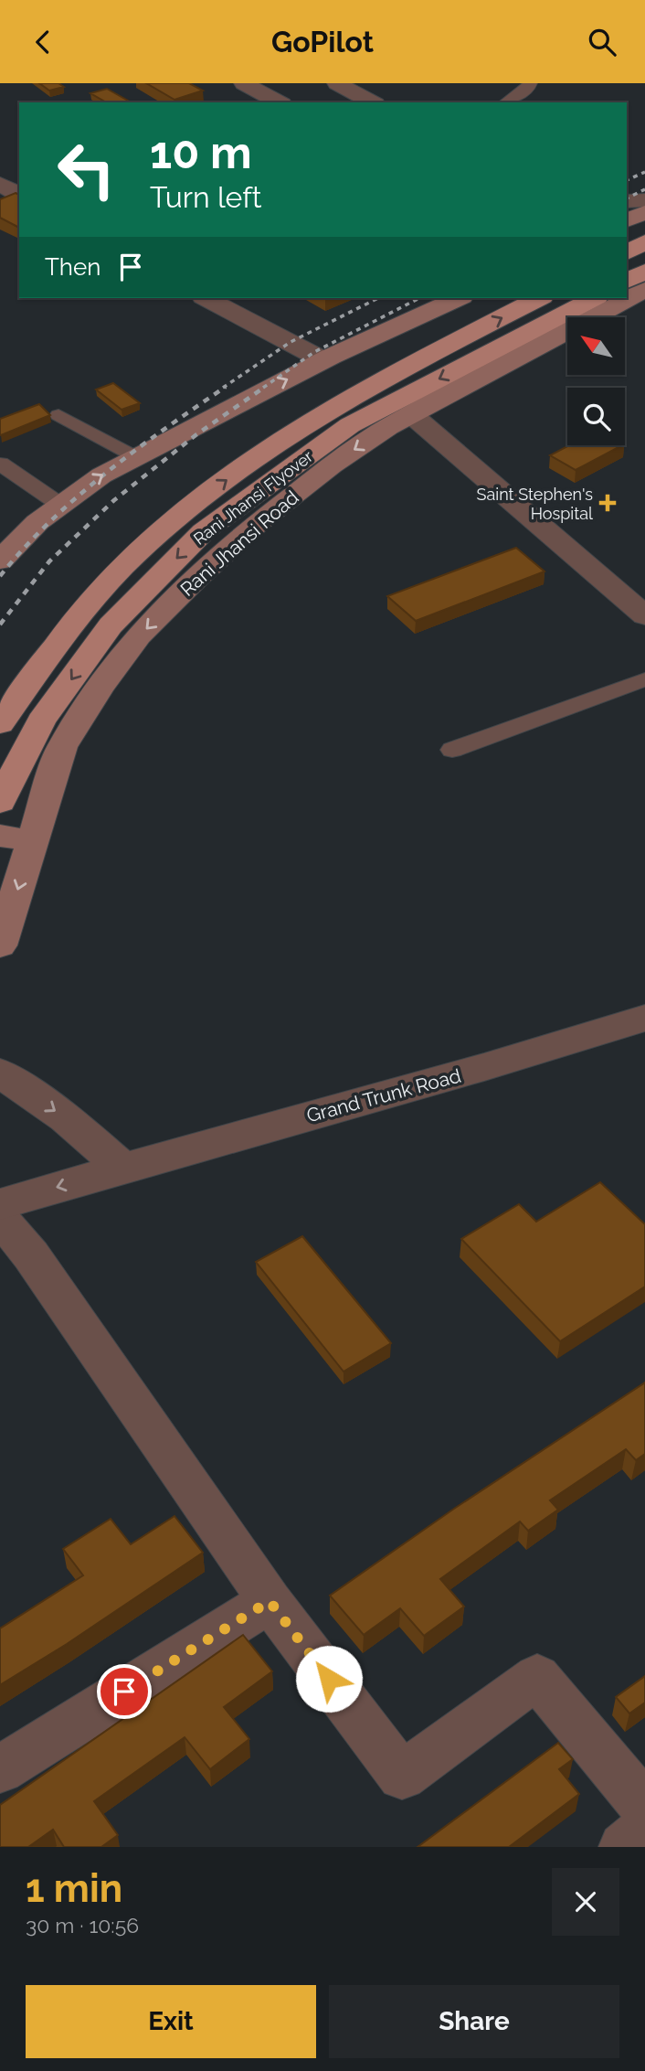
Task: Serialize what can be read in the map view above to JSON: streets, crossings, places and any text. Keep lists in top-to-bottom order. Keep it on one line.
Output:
{"streets":{"main road":["Rani Jhansi Flyover","Rani Jhansi Road"],"street":["Grand Trunk Road"]},"places":{"health":["Saint Stephen's Hospital"]},"north":"top left","page":{"header":"GoPilot","turn":["10 m","Turn left"],"then":"Then","heading":["1 min","30 m · 10:56"],"buttons":["Exit","Share"]}}
